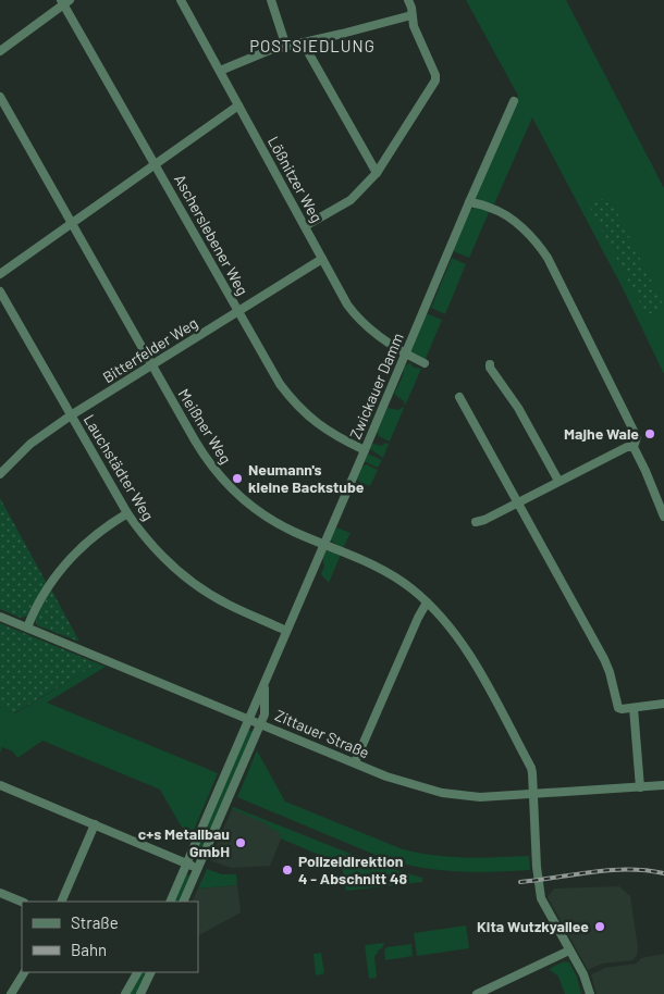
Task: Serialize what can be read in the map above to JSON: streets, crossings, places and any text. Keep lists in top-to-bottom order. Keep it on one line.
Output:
{"streets":{"street":["Lößnitzer Weg","Ascherslebener Weg","Bitterfelder Weg","Zwickauer Damm","Meißner Weg","Lauchstädter Weg","Zittauer Straße"]},"crossings":[["Lößnitzer Weg","Bitterfelder Weg"],["Lößnitzer Weg","Zwickauer Damm"],["Ascherslebener Weg","Bitterfelder Weg"],["Ascherslebener Weg","Zwickauer Damm"],["Bitterfelder Weg","Meißner Weg"],["Bitterfelder Weg","Lauchstädter Weg"],["Zwickauer Damm","Meißner Weg"],["Zwickauer Damm","Lauchstädter Weg"],["Zwickauer Damm","Zittauer Straße"],["Meißner Weg","Zittauer Straße"]],"districts":["POSTSIEDLUNG"],"places":["Majhe Wale","Neumann's kleine Backstube","c+s Metallbau GmbH","Polizeidirektion 4 - Abschnitt 48","Kita Wutzkyallee"],"legend":["Straße","Bahn"]}
